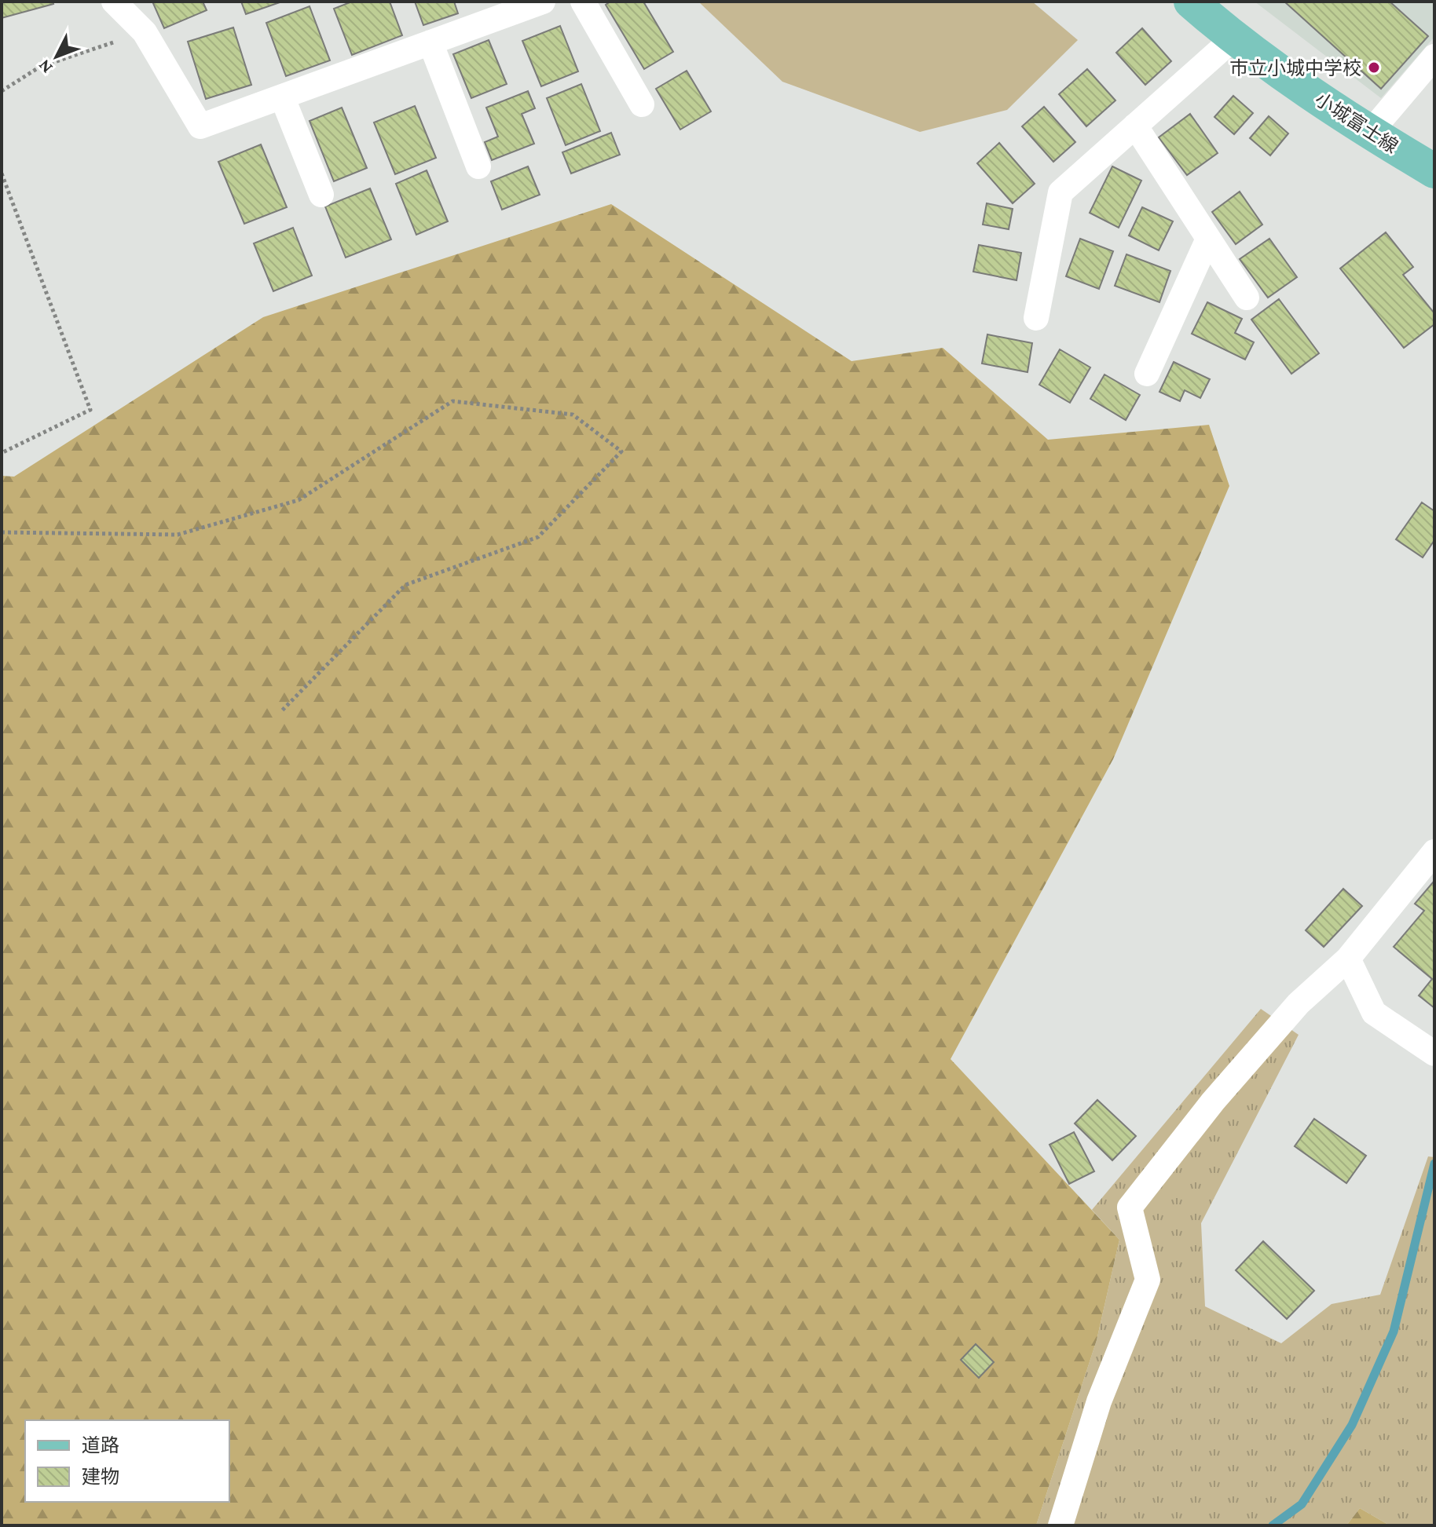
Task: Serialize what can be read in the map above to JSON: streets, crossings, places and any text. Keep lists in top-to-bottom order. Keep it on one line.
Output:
{"streets":{"main road":["小城富士線"]},"places":["市立小城中学校"],"legend":["道路","建物"],"north":"bottom left"}
